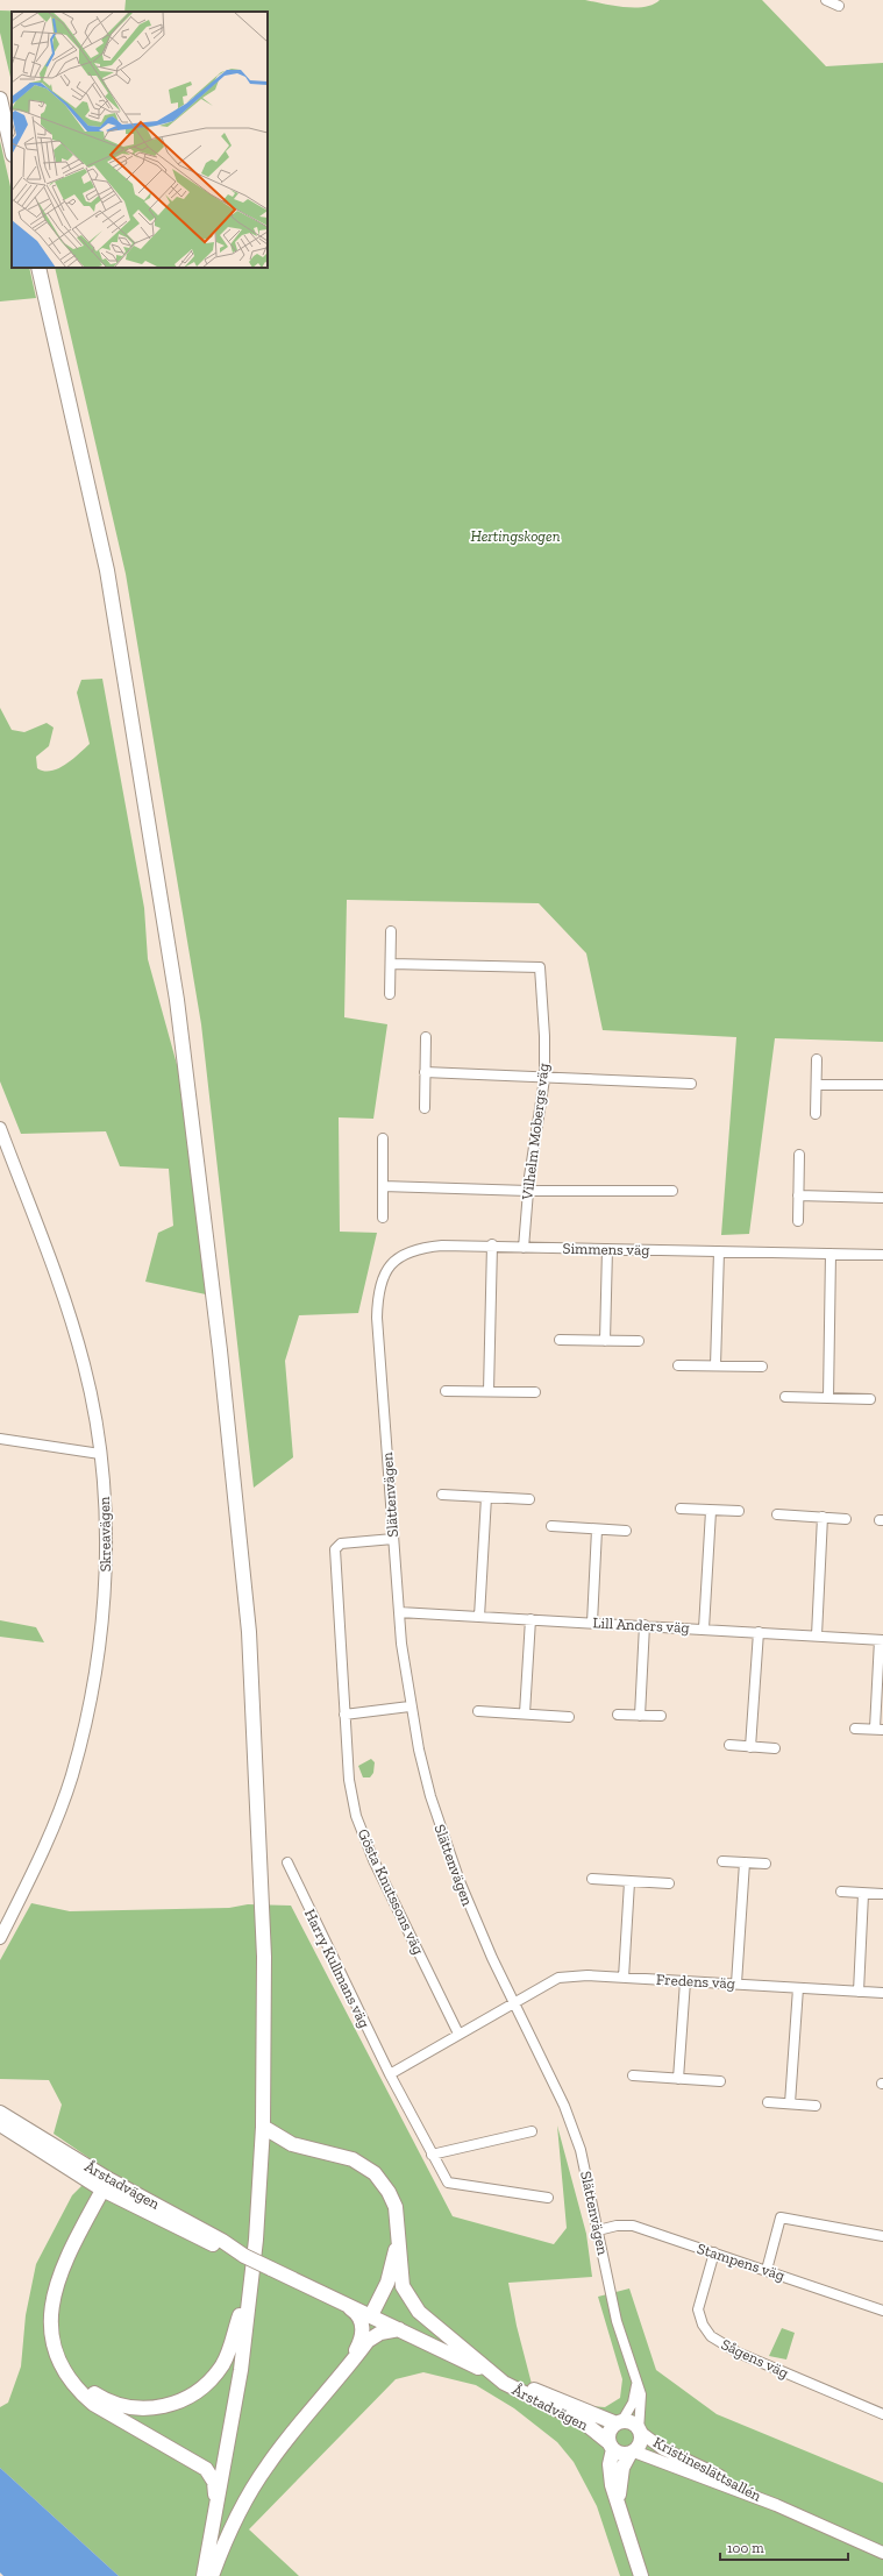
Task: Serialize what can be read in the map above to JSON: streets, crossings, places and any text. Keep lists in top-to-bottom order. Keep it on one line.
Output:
{"streets":{"main road":["Årstadvägen"],"street":["Vilhelm Mobergs väg","Simmens väg","Slättenvägen","Skreavägen","Lill Anders väg","Gösta Knutssons väg","Harry Kullmans väg","Fredens väg","Stampens väg","Sågens väg","Kristineslättsallén"]},"crossings":[["Vilhelm Mobergs väg","Simmens väg"],["Simmens väg","Slättenvägen"],["Slättenvägen","Lill Anders väg"],["Slättenvägen","Gösta Knutssons väg"],["Slättenvägen","Fredens väg"],["Slättenvägen","Årstadvägen"],["Slättenvägen","Stampens väg"],["Slättenvägen","Kristineslättsallén"],["Årstadvägen","Kristineslättsallén"],["Stampens väg","Sågens väg"]],"parks":["Hertingskogen"],"scale_bar":"100 m"}
